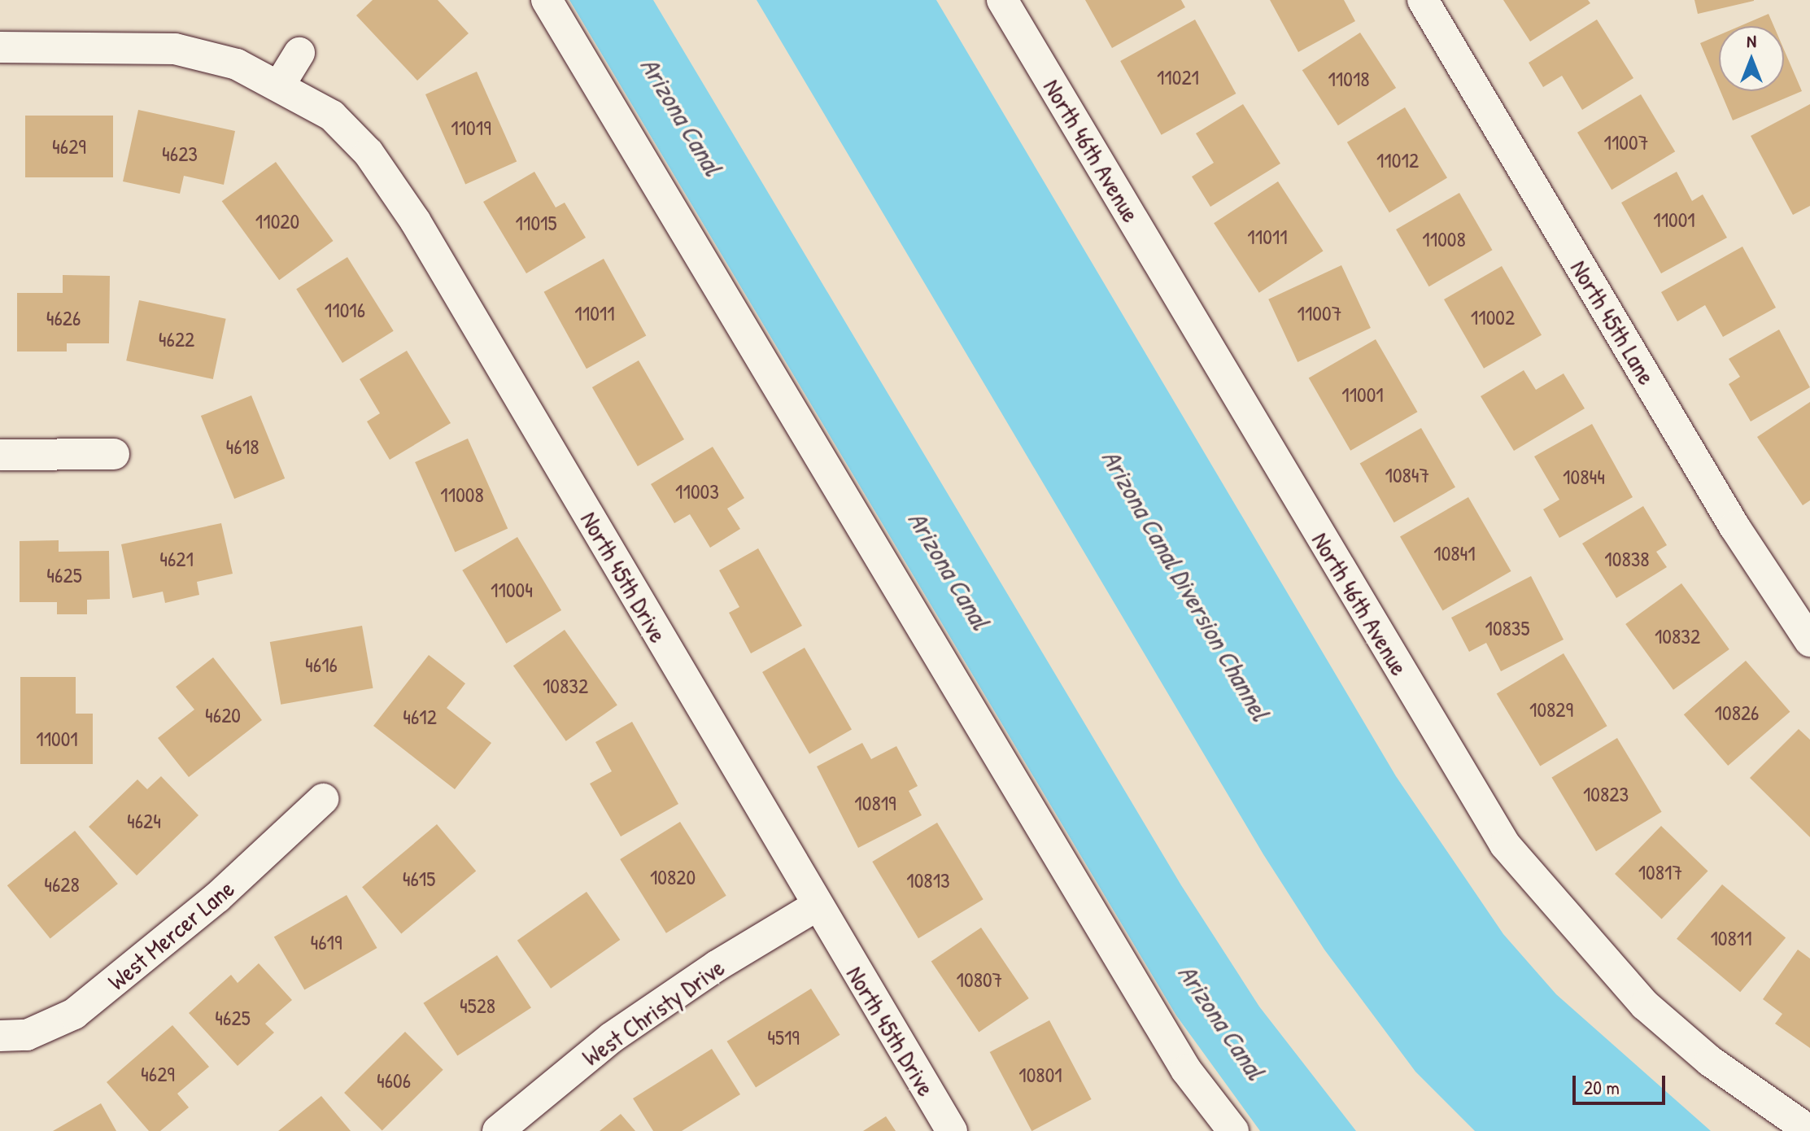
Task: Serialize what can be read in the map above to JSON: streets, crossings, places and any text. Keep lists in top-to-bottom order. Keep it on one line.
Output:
{"streets":{"street":["North 46th Avenue","North 45th Lane","North 45th Drive","West Mercer Lane","West Christy Drive"]},"crossings":[["North 45th Drive","West Christy Drive"]],"water":["Arizona Canal","Arizona Canal Diversion Channel"],"house_numbers":["11021","11018","11019","11007","4629","4623","11012","11001","11020","11015","11011","11008","11016","11011","11007","11002","4626","4622","11001","4618","10847","10844","11003","11008","10841","4621","10838","4625","11004","10835","10832","4616","10832","10829","10826","4620","4612","11001","10823","10819","4624","10817","10820","4615","10813","4628","10811","4619","10807","4528","4625","4519","4629","10801","4606"],"scale_bar":"20 m","north":"top"}
